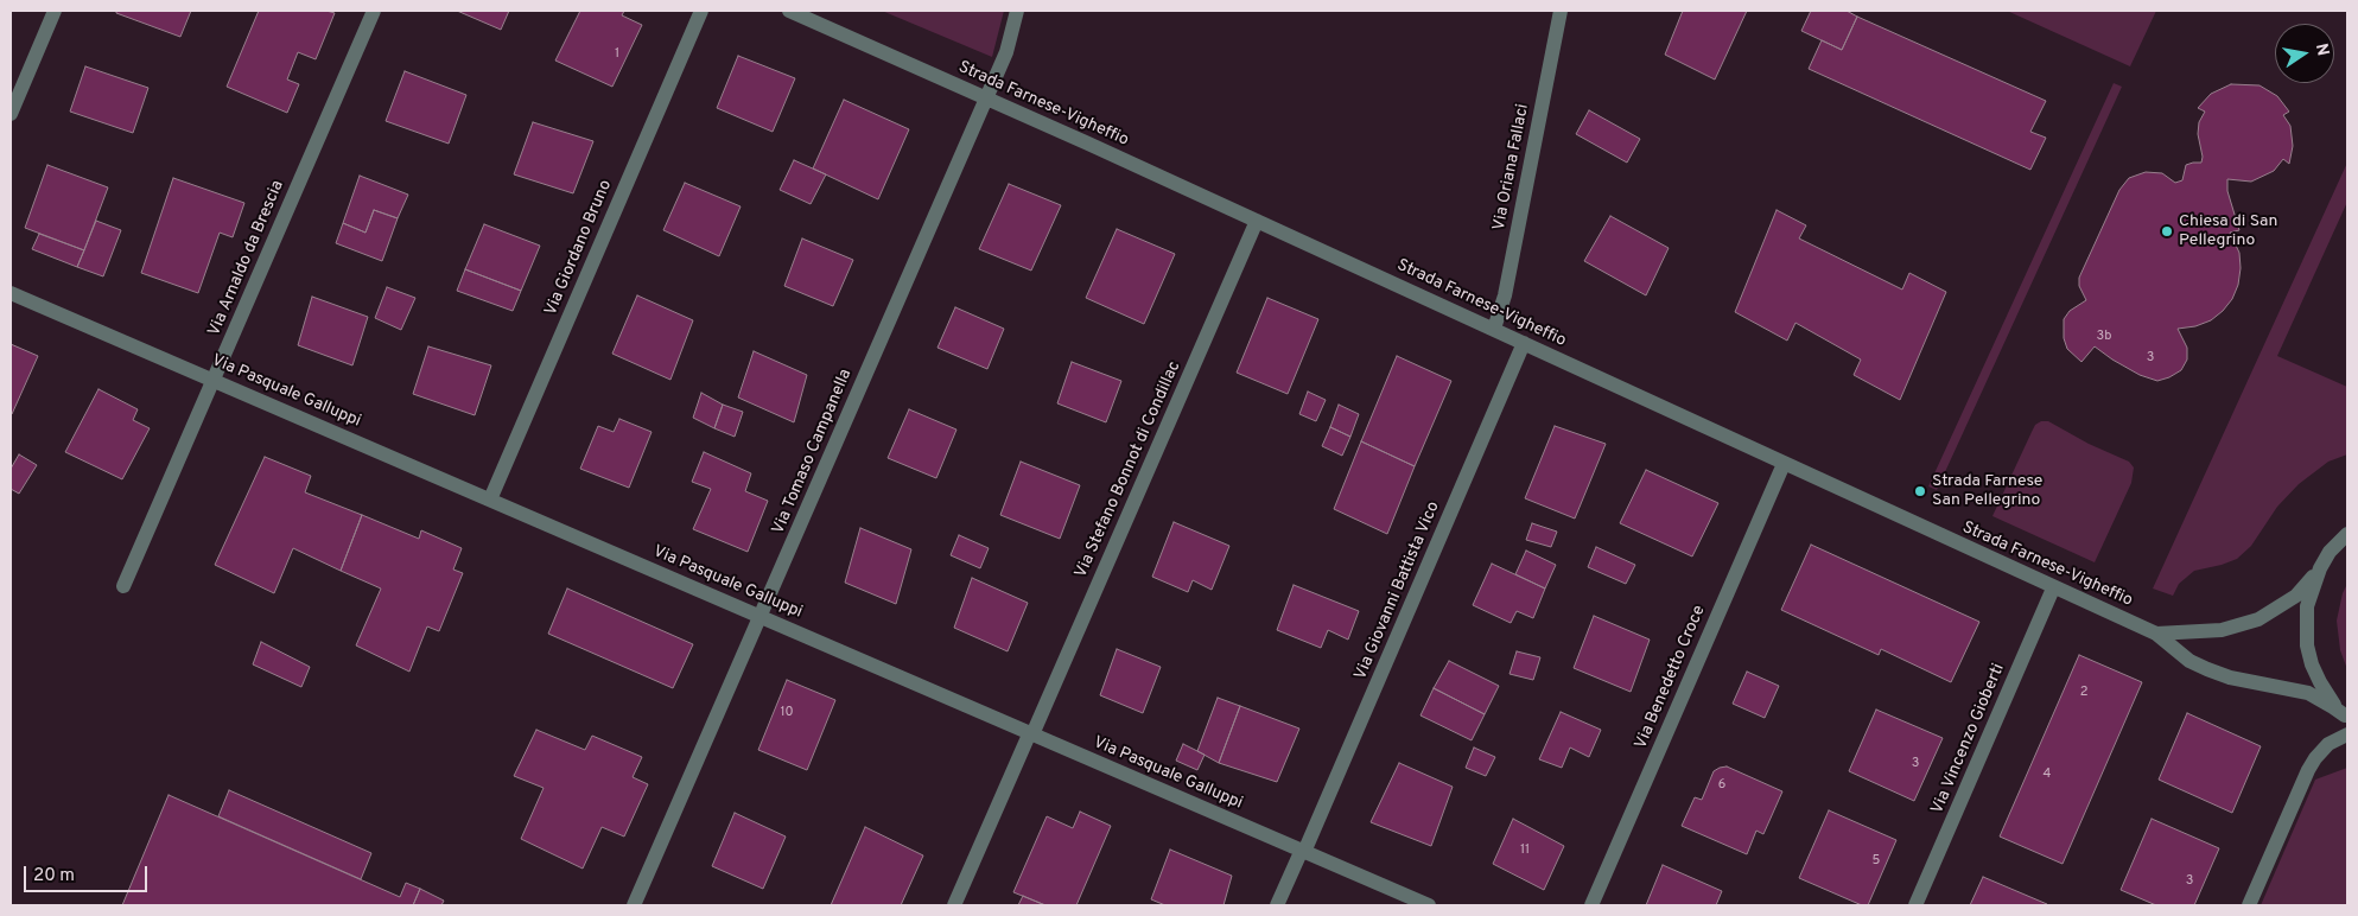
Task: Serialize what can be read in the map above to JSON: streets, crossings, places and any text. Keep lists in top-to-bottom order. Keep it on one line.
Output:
{"streets":{"street":["Strada Farnese-Vigheffio","Via Oriana Fallaci","Via Giordano Bruno","Via Arnaldo da Brescia","Via Pasquale Galluppi","Via Tomaso Campanella","Via Stefano Bonnot di Condillac","Via Giovanni Battista Vico","Via Benedetto Croce","Via Vincenzo Gioberti"]},"crossings":[["Strada Farnese-Vigheffio","Via Oriana Fallaci"],["Strada Farnese-Vigheffio","Via Tomaso Campanella"],["Strada Farnese-Vigheffio","Via Stefano Bonnot di Condillac"],["Strada Farnese-Vigheffio","Via Giovanni Battista Vico"],["Strada Farnese-Vigheffio","Via Benedetto Croce"],["Strada Farnese-Vigheffio","Via Vincenzo Gioberti"],["Via Giordano Bruno","Via Pasquale Galluppi"],["Via Arnaldo da Brescia","Via Pasquale Galluppi"],["Via Pasquale Galluppi","Via Tomaso Campanella"],["Via Pasquale Galluppi","Via Stefano Bonnot di Condillac"],["Via Pasquale Galluppi","Via Giovanni Battista Vico"]],"places":["Chiesa di San Pellegrino","Strada Farnese San Pellegrino"],"house_numbers":["1","3b","3","2","10","3","4","6","11","5","3"],"scale_bar":"20 m","north":"right"}
